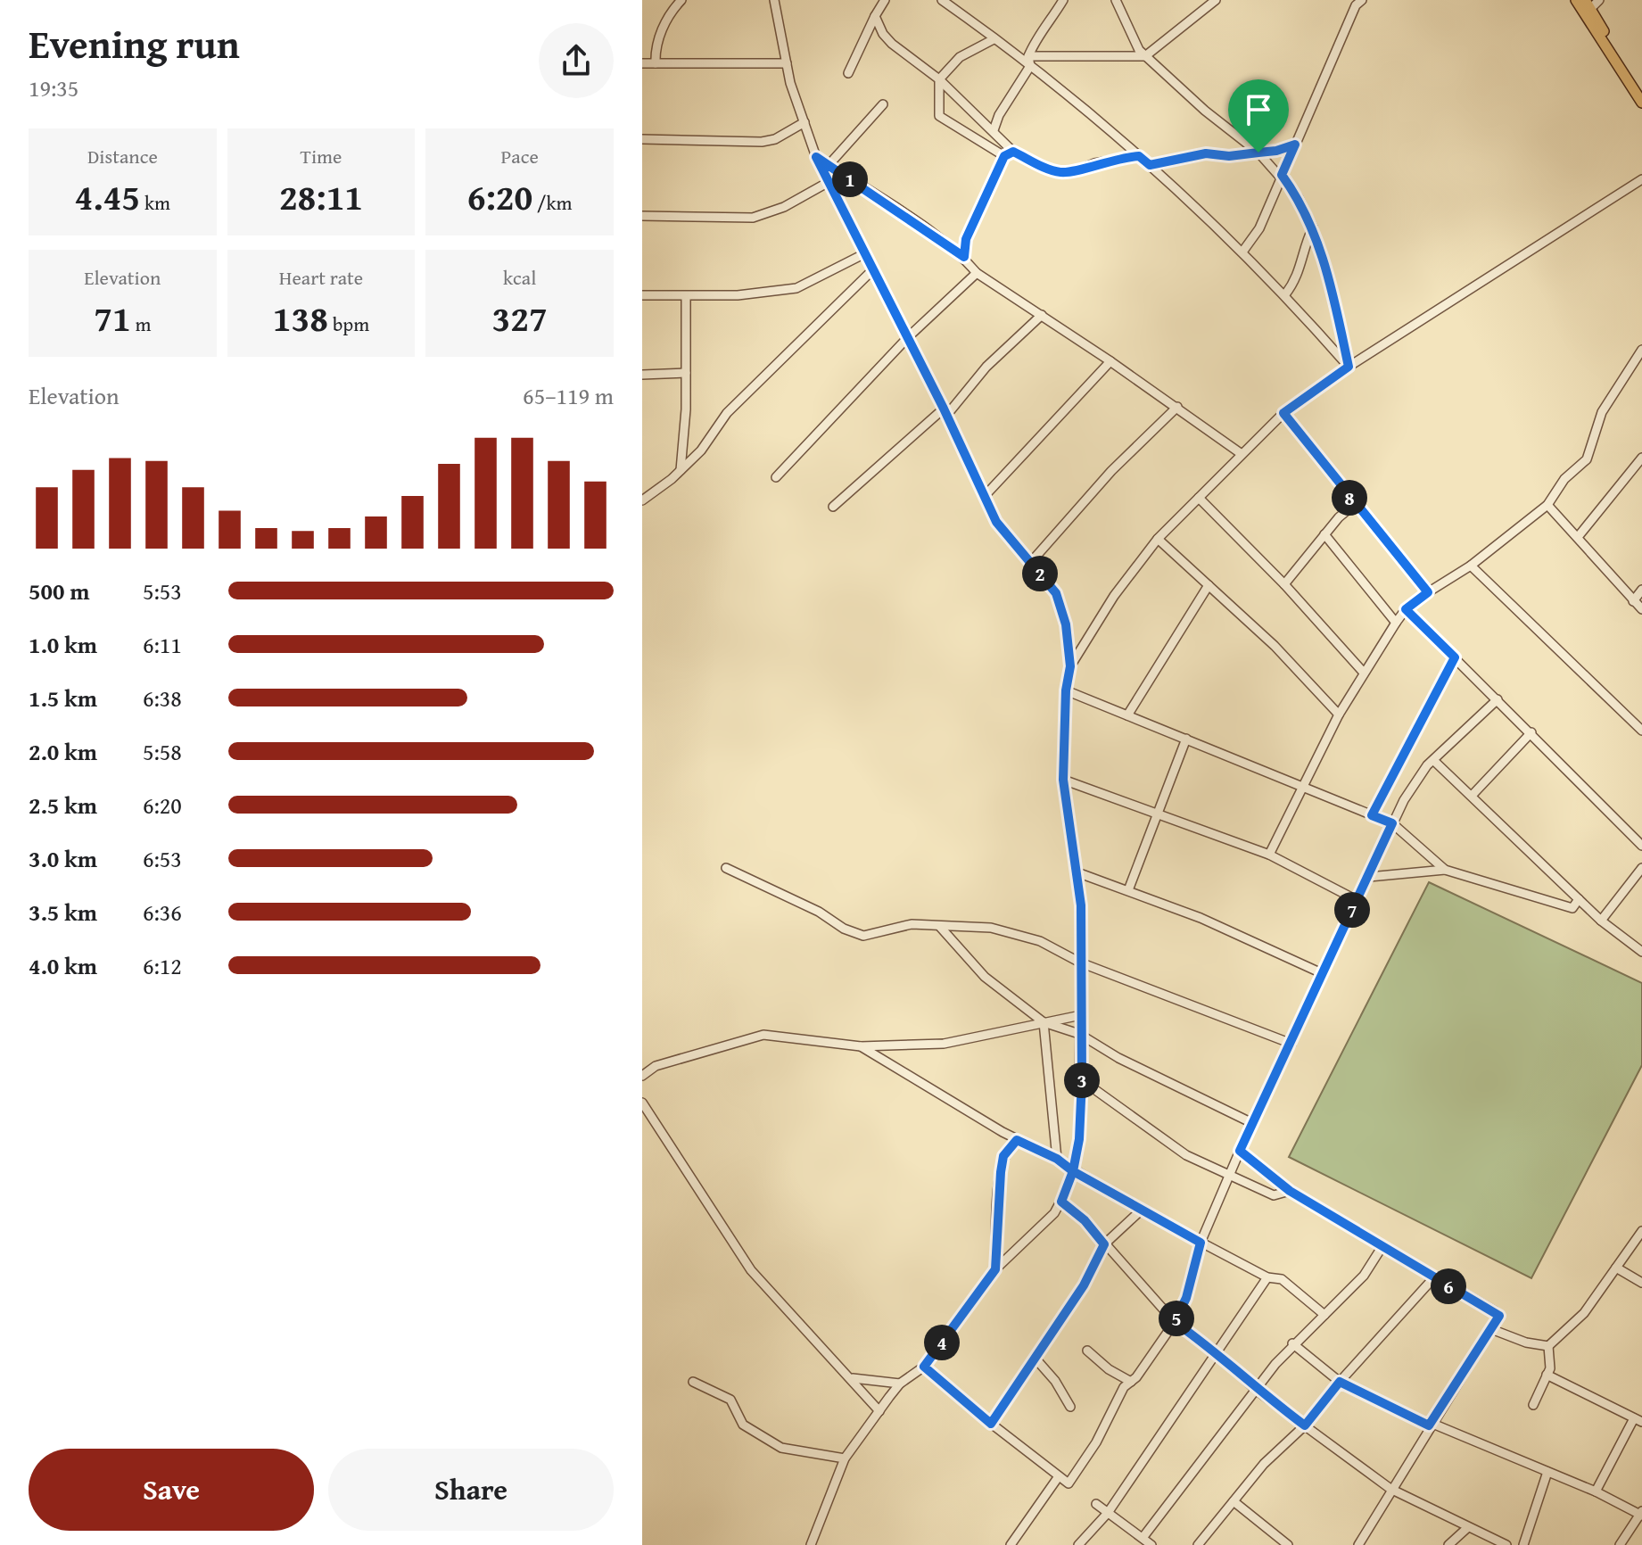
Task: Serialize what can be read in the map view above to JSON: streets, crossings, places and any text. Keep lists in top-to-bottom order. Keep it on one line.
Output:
{"page":{"heading":["Evening run","19:35"],"stats":[["Distance","4.45 km"],["Time","28:11"],["Pace","6:20 /km"],["Elevation","71 m"],["Heart rate","138 bpm"],["kcal","327"]],"pins":["1","8","2","7","3","6","5","4"],"chart":["Elevation","65–119 m"],"list":[{"name":"500 m","note":"5:53"},{"name":"1.0 km","note":"6:11"},{"name":"1.5 km","note":"6:38"},{"name":"2.0 km","note":"5:58"},{"name":"2.5 km","note":"6:20"},{"name":"3.0 km","note":"6:53"},{"name":"3.5 km","note":"6:36"},{"name":"4.0 km","note":"6:12"}],"buttons":["Save","Share"]}}
